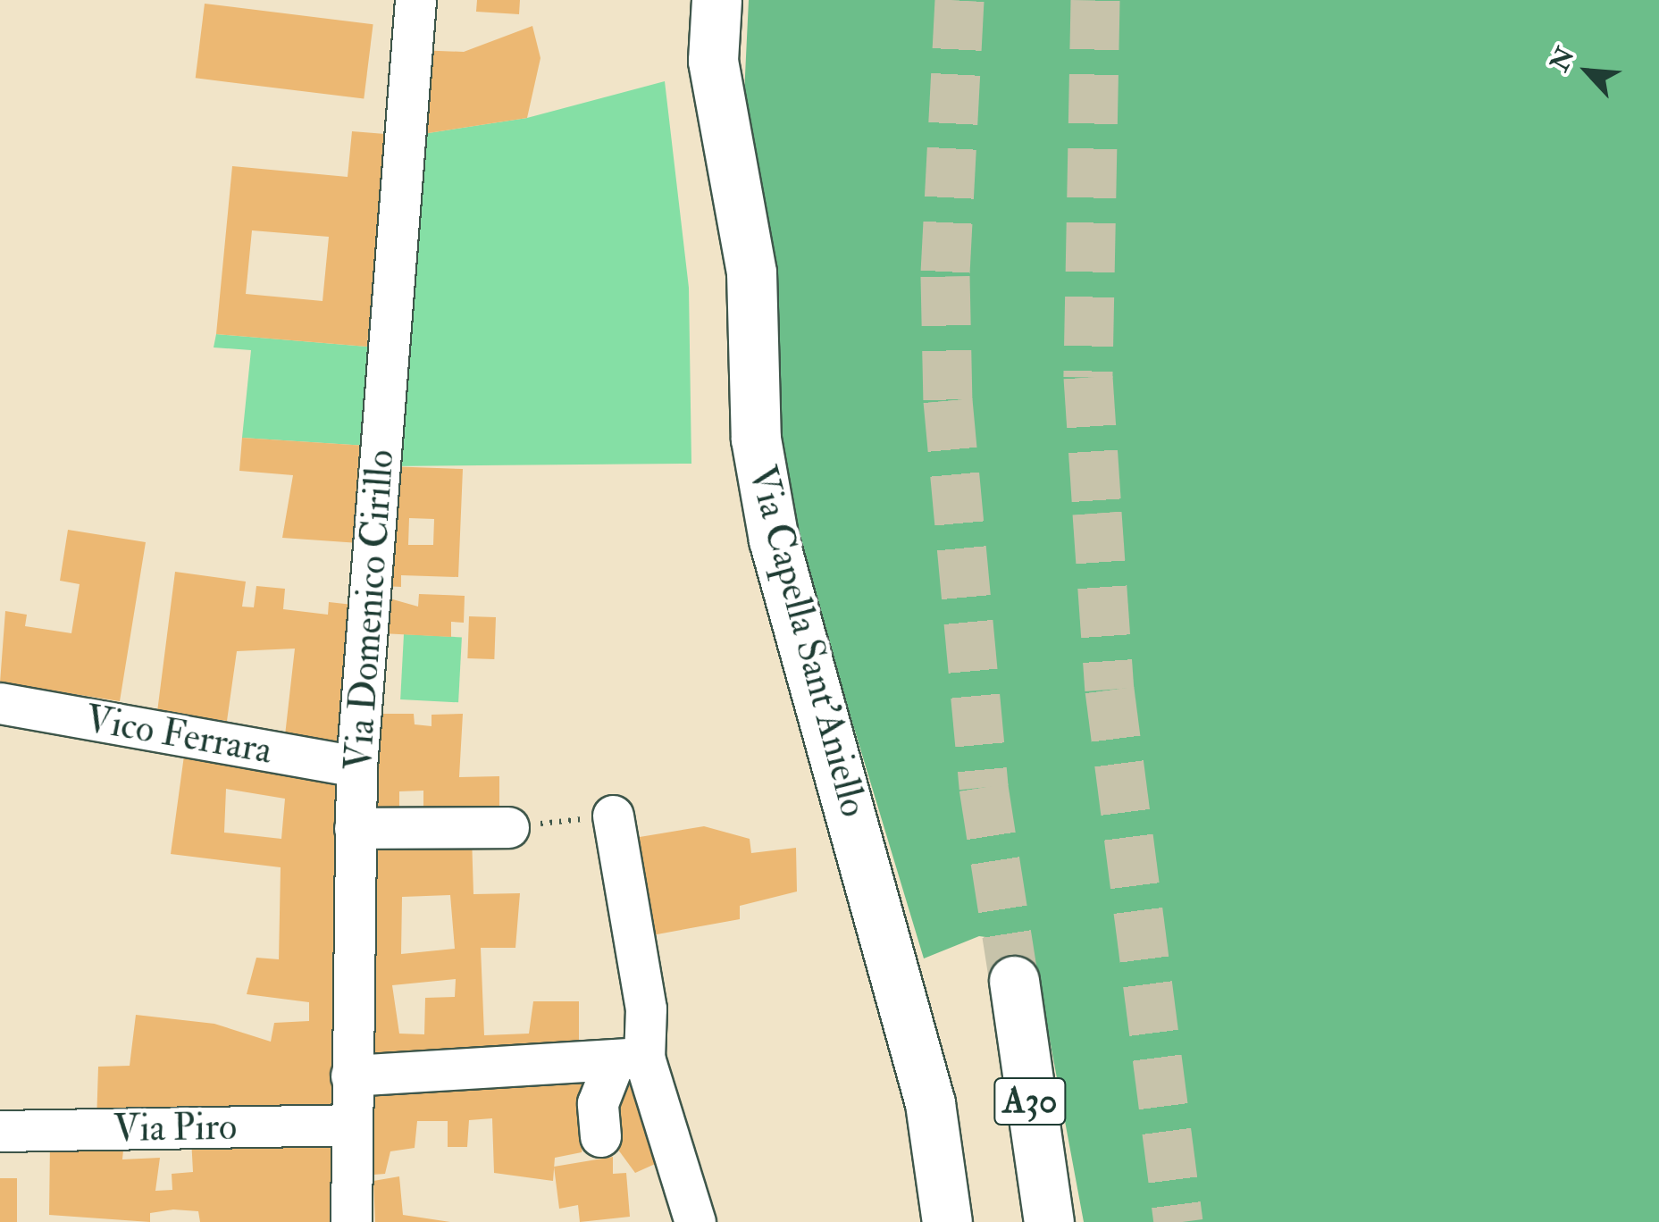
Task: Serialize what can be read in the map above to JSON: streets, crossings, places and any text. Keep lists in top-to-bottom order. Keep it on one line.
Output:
{"streets":{"main road":["Via Capella Sant'Aniello","A30"],"street":["Via Domenico Cirillo","Vico Ferrara","Via Piro"]},"crossings":[["Via Domenico Cirillo","Vico Ferrara"],["Via Domenico Cirillo","Via Piro"]],"north":"top left"}
